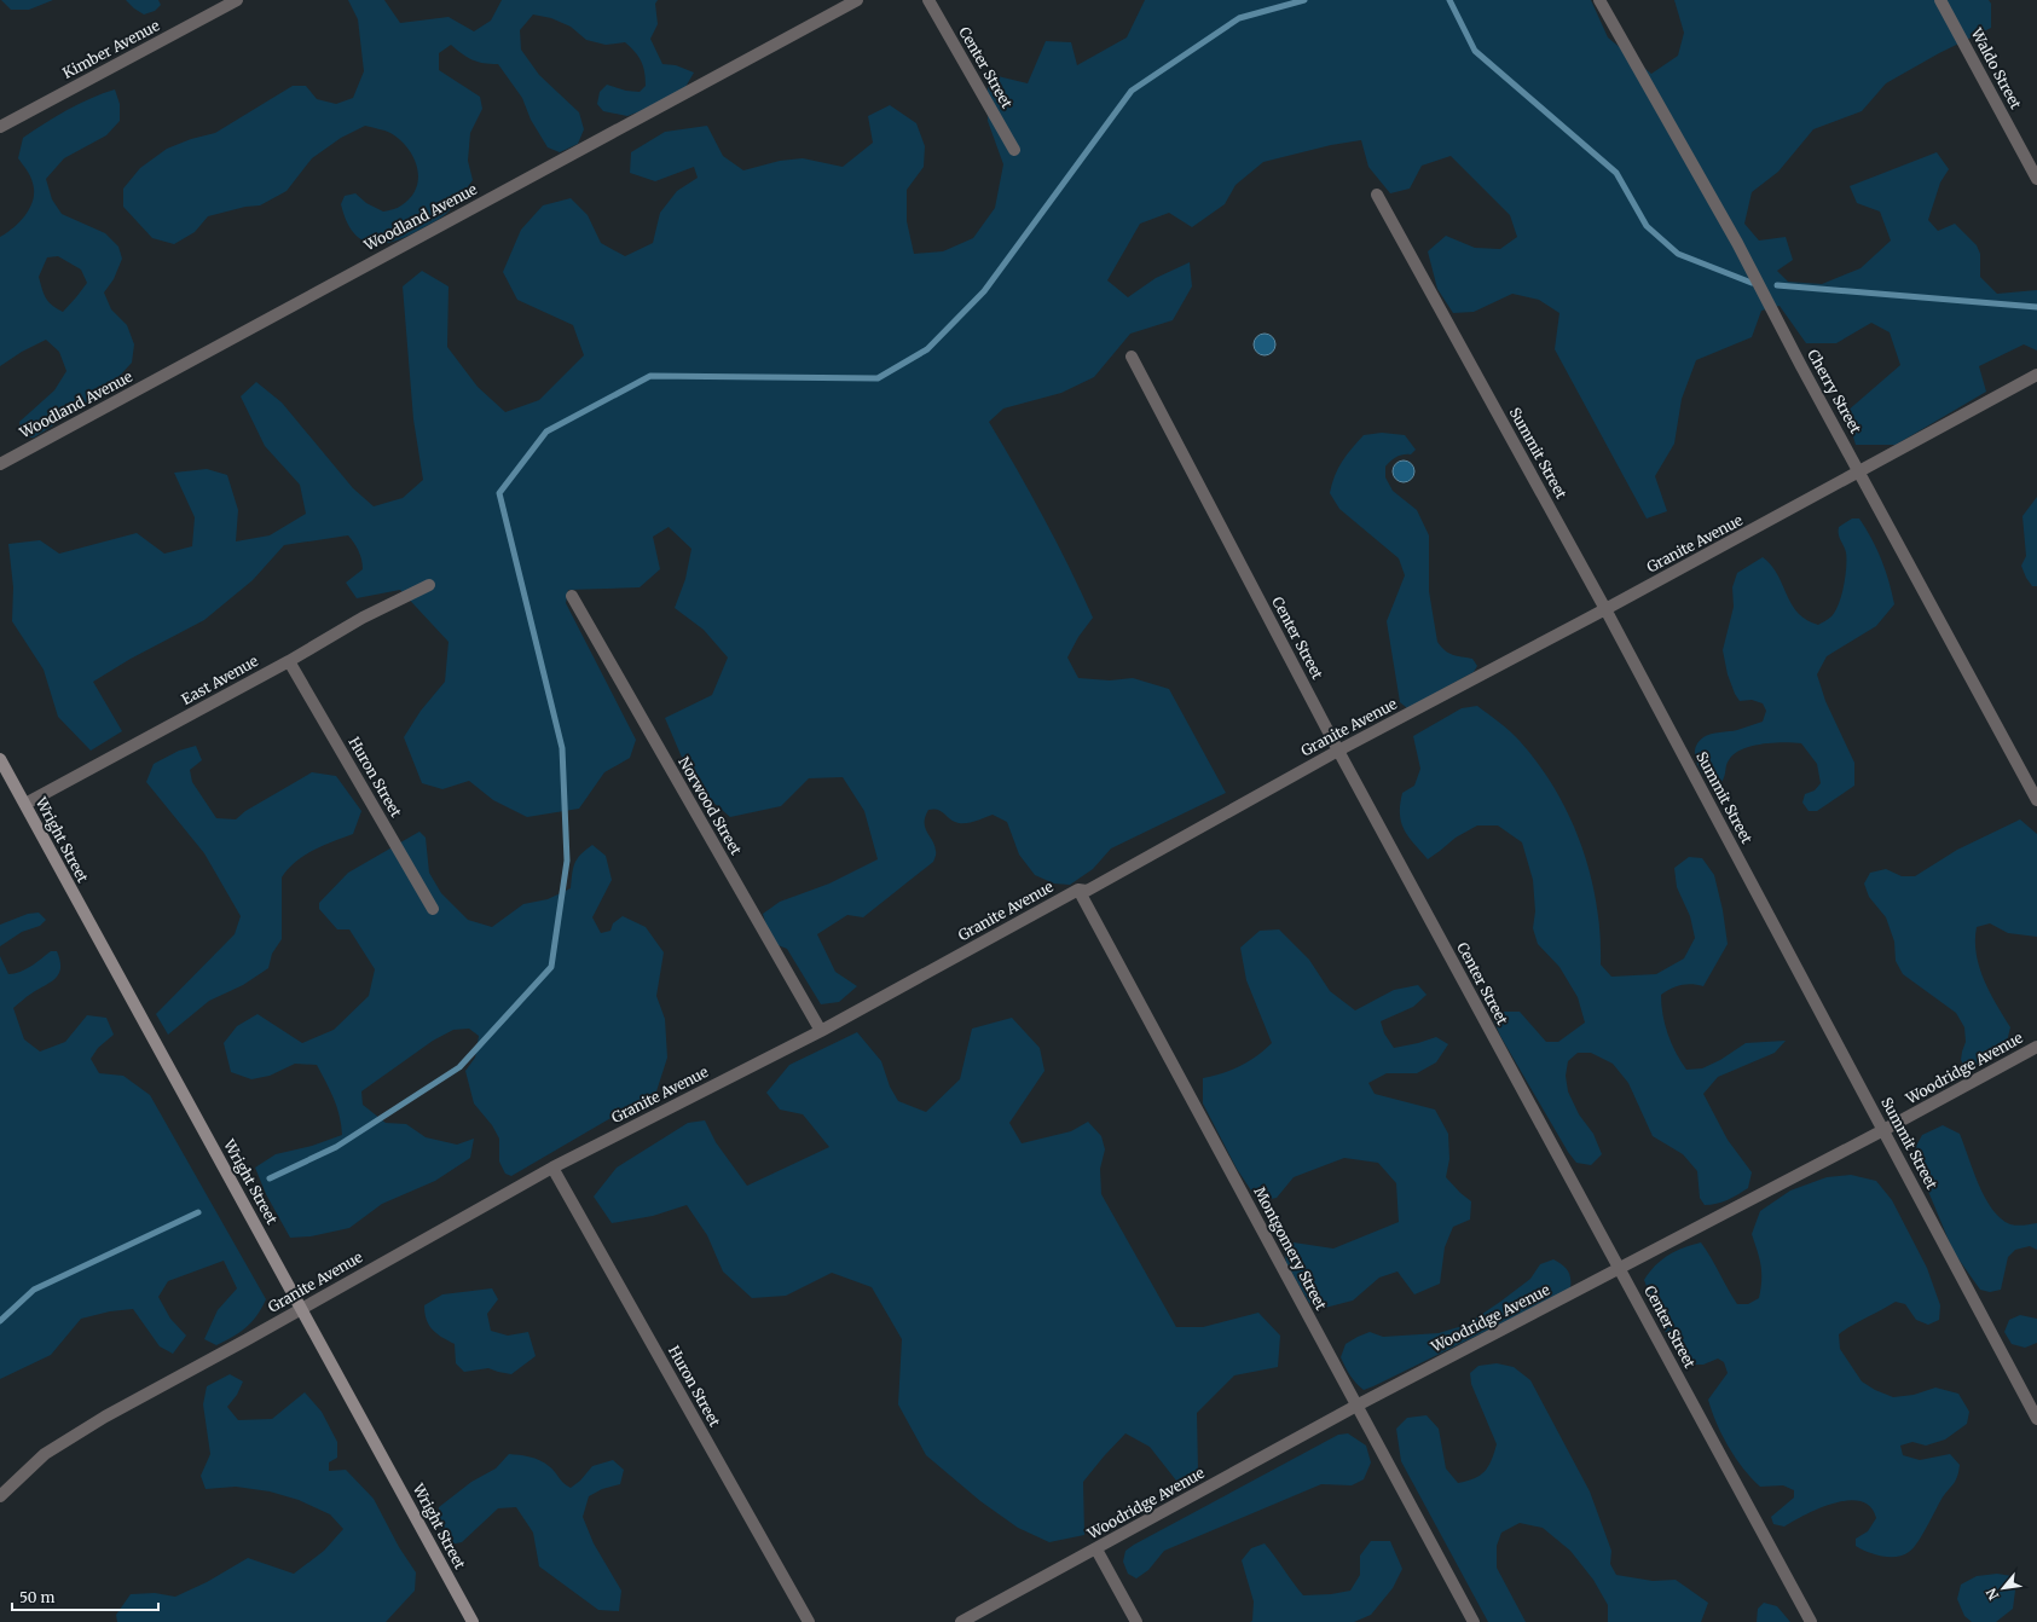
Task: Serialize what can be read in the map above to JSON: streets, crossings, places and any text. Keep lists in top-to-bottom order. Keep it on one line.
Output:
{"streets":{"main road":["Wright Street"],"street":["Kimber Avenue","Center Street","Waldo Street","Woodland Avenue","Cherry Street","Summit Street","Granite Avenue","East Avenue","Huron Street","Norwood Street","Woodridge Avenue","Montgomery Street"]},"crossings":[["Center Street","Granite Avenue"],["Center Street","Woodridge Avenue"],["Cherry Street","Granite Avenue"],["Summit Street","Granite Avenue"],["Summit Street","Woodridge Avenue"],["Granite Avenue","Huron Street"],["Granite Avenue","Norwood Street"],["Granite Avenue","Wright Street"],["Granite Avenue","Montgomery Street"],["East Avenue","Huron Street"],["East Avenue","Wright Street"],["Woodridge Avenue","Montgomery Street"]],"scale_bar":"50 m","north":"bottom left"}
